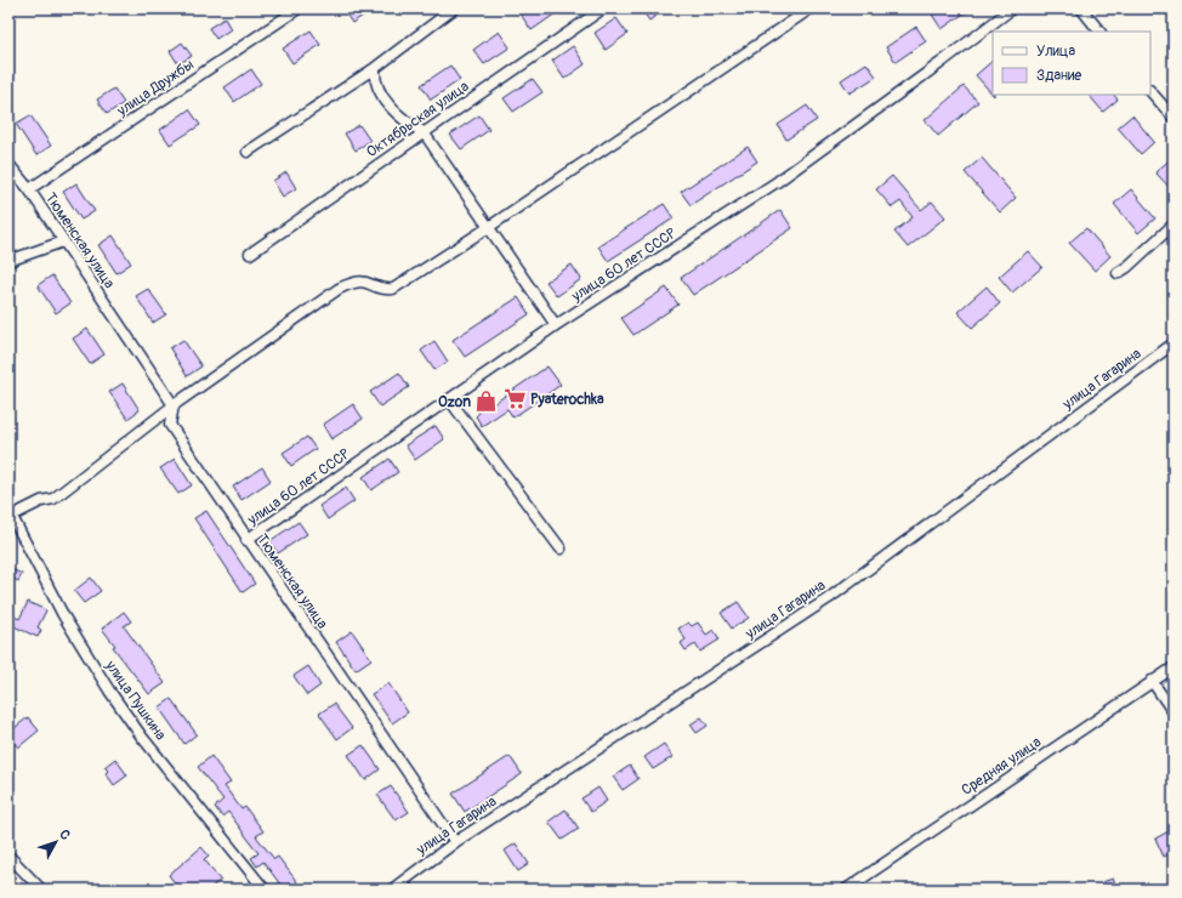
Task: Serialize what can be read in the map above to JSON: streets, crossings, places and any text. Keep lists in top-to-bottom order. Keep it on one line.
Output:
{"streets":{"street":["улица Дружбы","Октябрьская улица","Тюменская улица","улица 60 лет СССР","улица Гагарина","улица Пушкина","Средняя улица"]},"crossings":[["улица Дружбы","Тюменская улица"],["Тюменская улица","улица 60 лет СССР"],["Тюменская улица","улица Гагарина"]],"places":{"supermarket":["Pyaterochka"],"shop":["Ozon"]},"legend":["Улица","Здание"],"north":"top right"}
